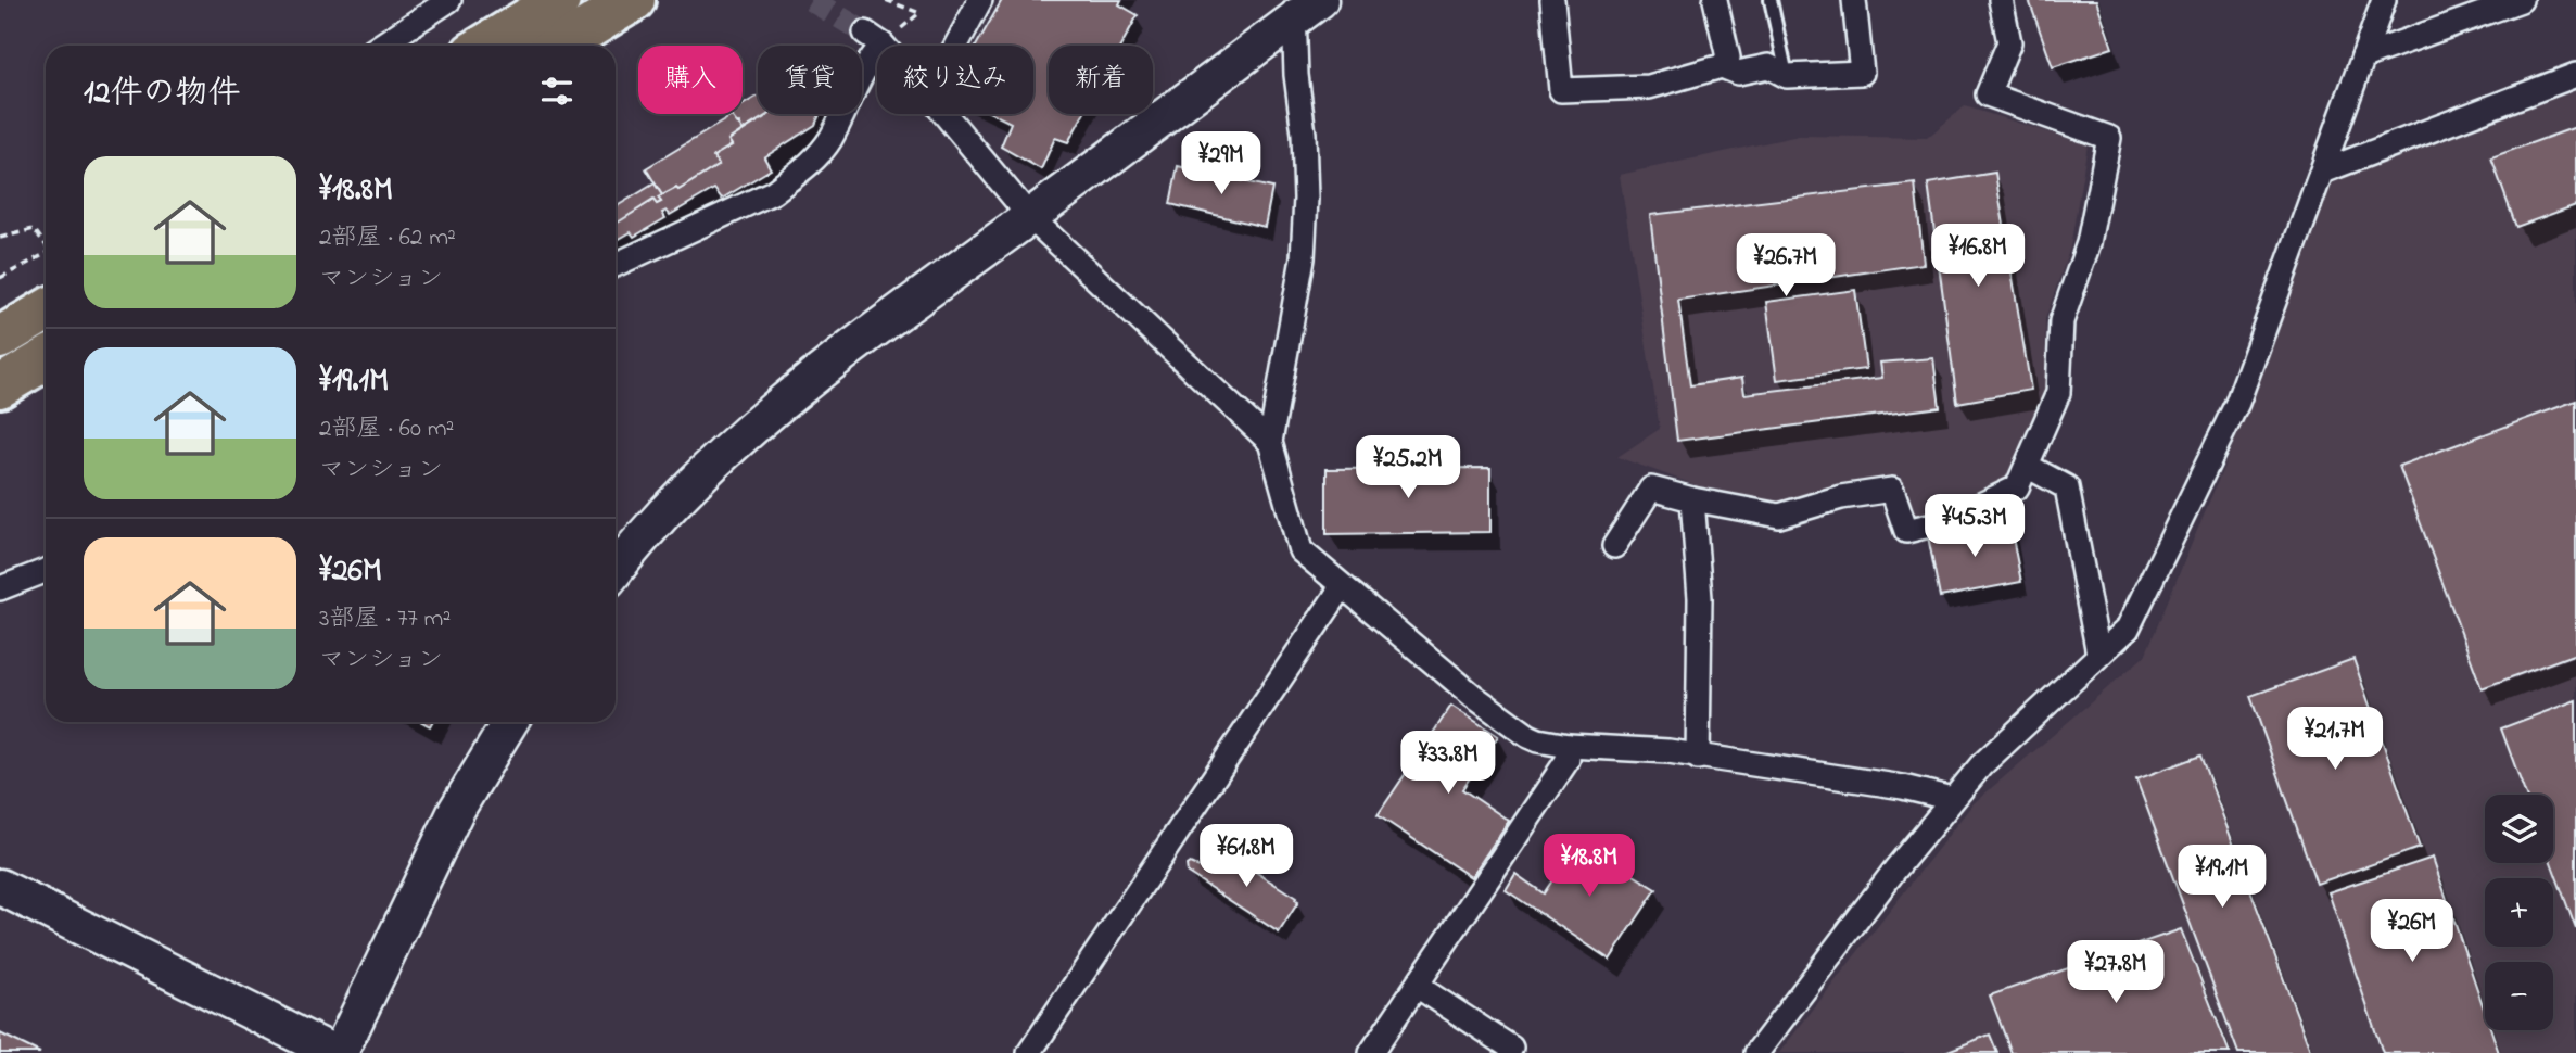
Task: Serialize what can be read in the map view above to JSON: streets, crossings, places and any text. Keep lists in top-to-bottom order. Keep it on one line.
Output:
{"page":{"chip":["購入","賃貸","絞り込み","新着"],"heading":"12件の物件","price":["¥29M","¥16.8M","¥26.7M","¥25.2M","¥45.3M","¥21.7M","¥33.8M","¥61.8M","¥18.8M","¥19.1M","¥26M","¥27.8M"],"list":[{"name":"¥18.8M","note":"2部屋 · 62 m² · マンション"},{"name":"¥19.1M","note":"2部屋 · 60 m² · マンション"},{"name":"¥26M","note":"3部屋 · 77 m² · マンション"}],"map_buttons":["+","−"]}}
